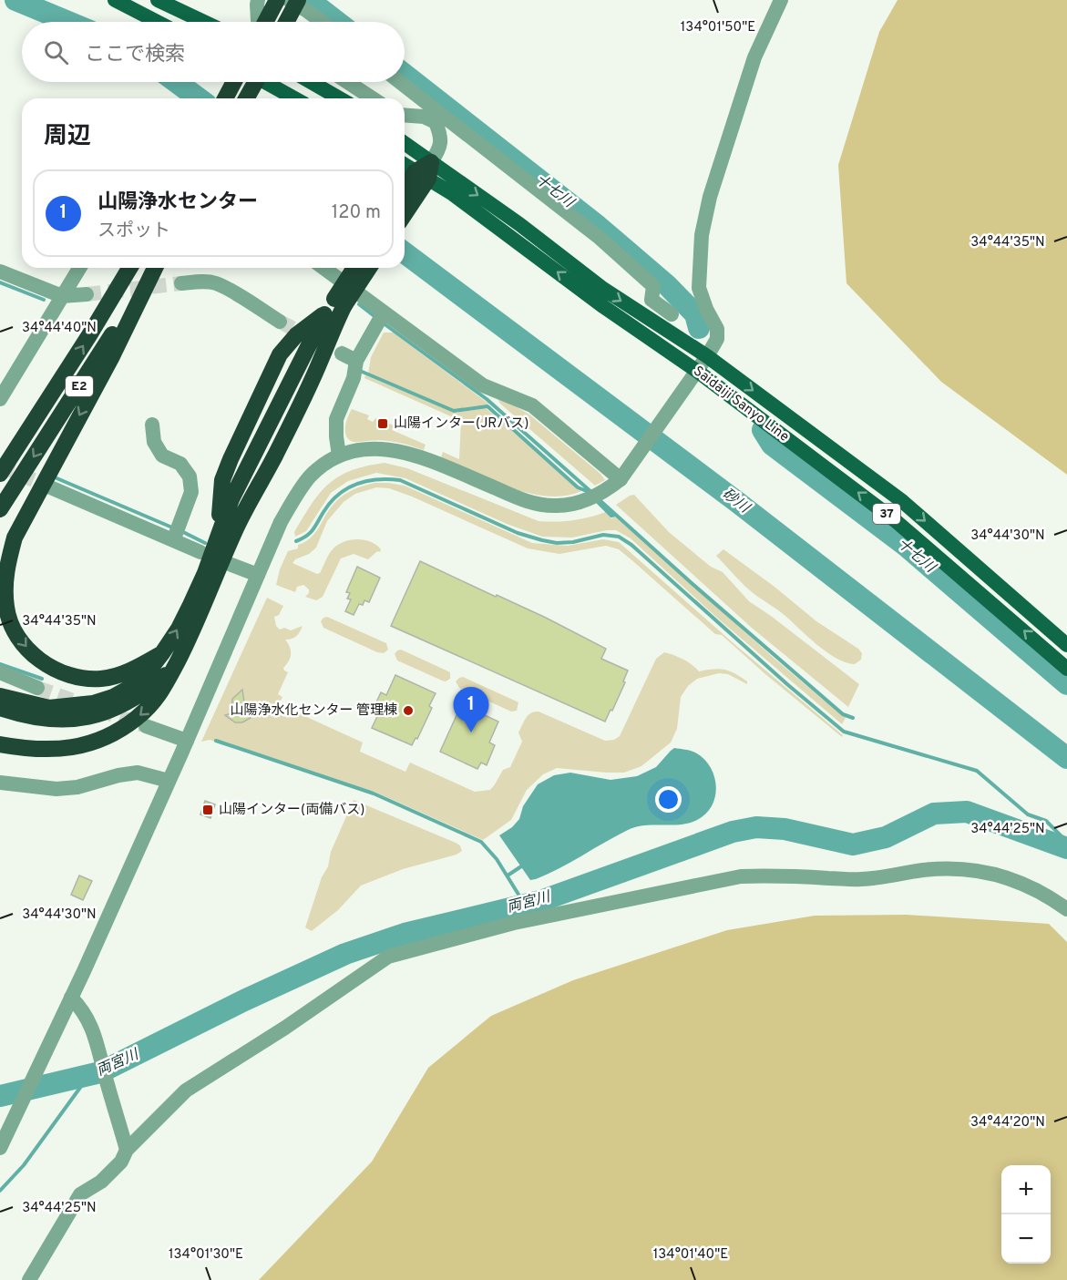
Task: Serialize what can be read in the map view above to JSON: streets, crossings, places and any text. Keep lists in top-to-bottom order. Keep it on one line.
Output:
{"streets":{"highway":["E2"],"main road":["Saidaiji Sanyo Line","37"]},"water":["十七川","砂川","両宮川"],"places":{"transit":["山陽インター(JRバス)","山陽インター(両備バス)"],"other":["山陽浄水化センター 管理棟"]},"page":{"search":"ここで検索","heading":"周辺","list":[{"mark":"1","name":"山陽浄水センター","note":"スポット","value":"120 m"}],"pins":"1","map_buttons":["+","−"]},"coordinates":["134°01'50\"E","34°44'35\"N","34°44'40\"N","34°44'30\"N","34°44'25\"N","34°44'20\"N","134°01'30\"E","134°01'40\"E"]}
